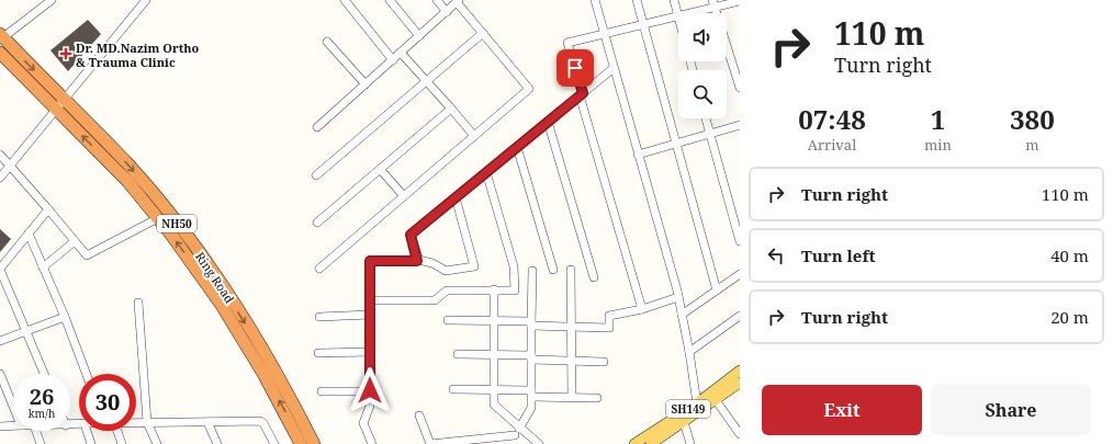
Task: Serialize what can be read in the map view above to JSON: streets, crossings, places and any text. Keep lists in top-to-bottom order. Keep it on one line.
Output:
{"streets":{"highway":["NH50","Ring Road"],"main road":["SH149"]},"places":{"health":["Dr. MD.Nazim Ortho & Trauma Clinic"]},"page":{"turn":["110 m","Turn right"],"eta":["07:48","Arrival","1","min","380","m"],"list":[{"name":"Turn right","value":"110 m"},{"name":"Turn left","value":"40 m"},{"name":"Turn right","value":"20 m"}],"speed":"26 km/h","limit":"30","buttons":["Exit","Share"]}}
